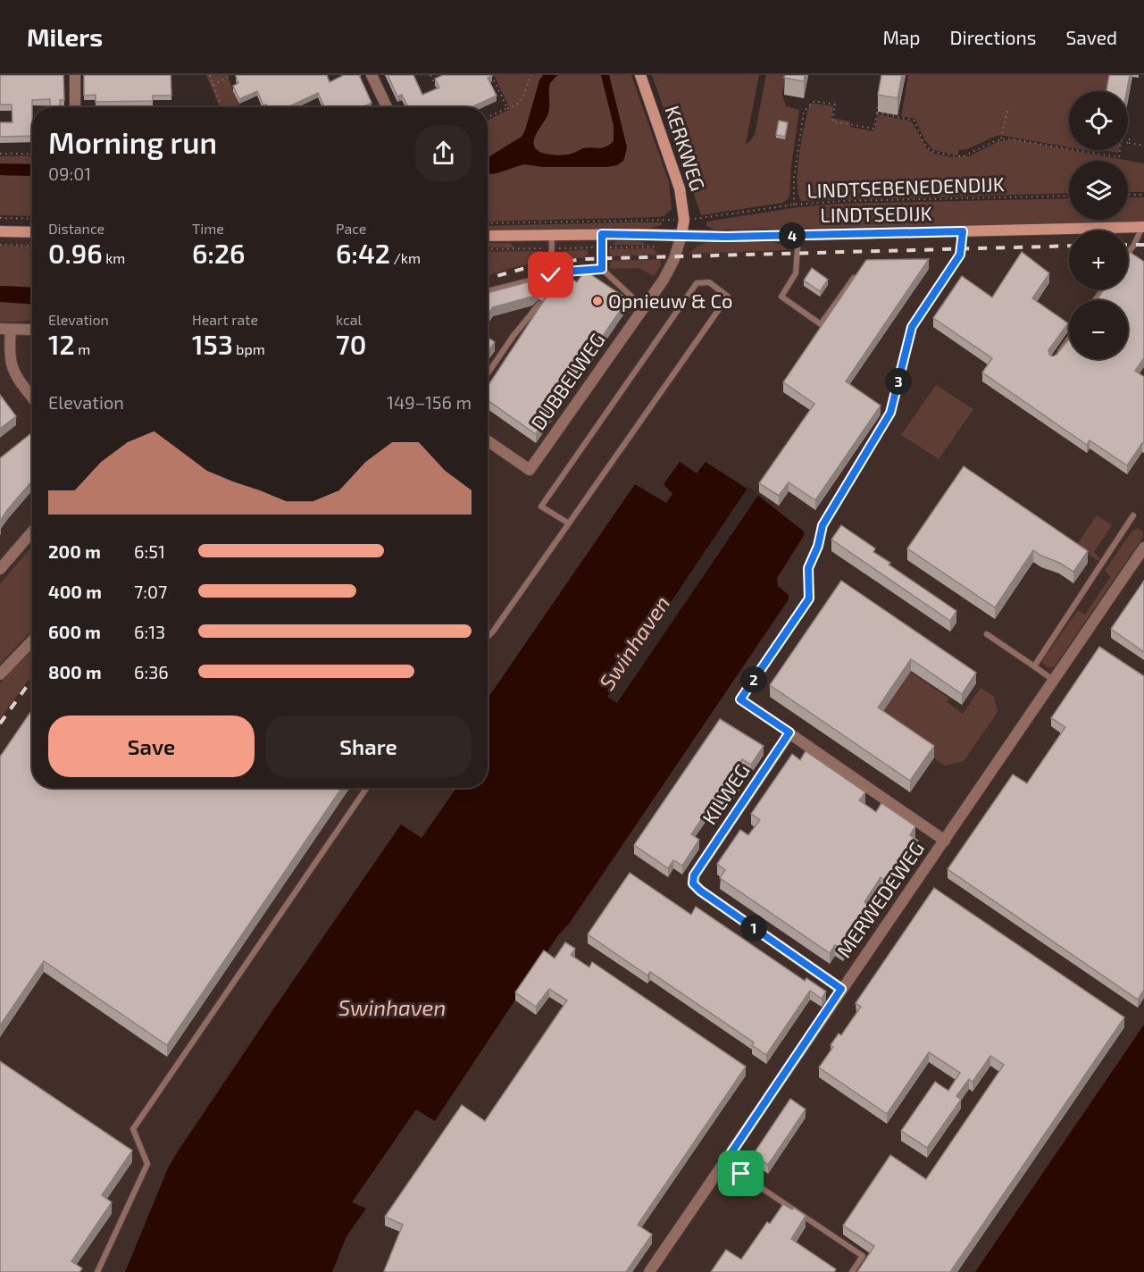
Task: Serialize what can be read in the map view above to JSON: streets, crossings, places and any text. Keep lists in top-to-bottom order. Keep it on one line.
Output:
{"streets":{"main road":["KERKWEG","LINDTSEDIJK"],"street":["DUBBELWEG","KILWEG","MERWEDEWEG"],"path":["LINDTSEBENEDENDIJK"]},"crossings":[["KERKWEG","LINDTSEDIJK"],["KERKWEG","DUBBELWEG"],["LINDTSEDIJK","DUBBELWEG"],["KILWEG","MERWEDEWEG"]],"water":["Swinhaven"],"places":["Opnieuw & Co"],"page":{"header":"Milers","nav":["Map","Directions","Saved"],"map_buttons":["+","−"],"heading":["Morning run","09:01"],"stats":[["Distance","0.96 km"],["Time","6:26"],["Pace","6:42 /km"],["Elevation","12 m"],["Heart rate","153 bpm"],["kcal","70"]],"pins":["4","3","2","1"],"chart":["Elevation","149–156 m"],"list":[{"name":"200 m","note":"6:51"},{"name":"400 m","note":"7:07"},{"name":"600 m","note":"6:13"},{"name":"800 m","note":"6:36"}],"buttons":["Save","Share"]}}
